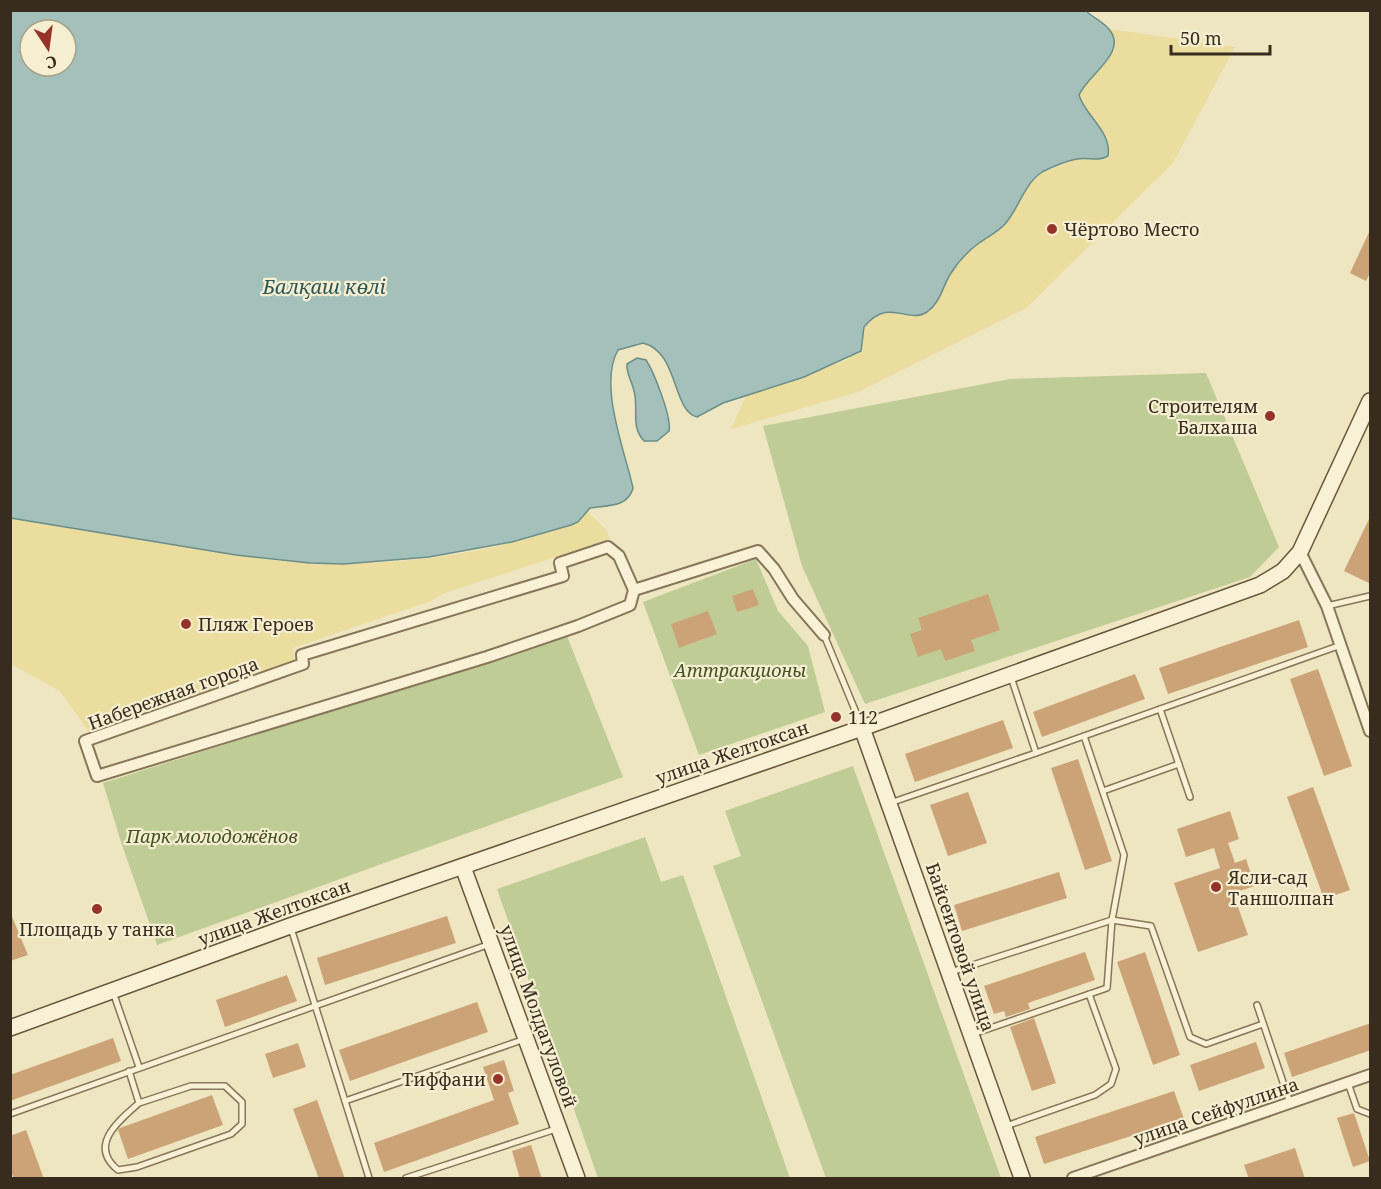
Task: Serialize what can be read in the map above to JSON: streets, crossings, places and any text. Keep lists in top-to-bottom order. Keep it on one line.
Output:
{"streets":{"street":["Набережная города","улица Желтоксан","Байсеитовой улица","улица Молдагуловой","улица Сейфуллина"]},"crossings":[["улица Желтоксан","Байсеитовой улица"],["улица Желтоксан","улица Молдагуловой"]],"water":["Балқаш көлі"],"parks":["Аттракционы","Парк молодожёнов"],"places":["Чёртово Место","Строителям Балхаша","Пляж Героев","112","Ясли-сад Таншолпан","Площадь у танка","Тиффани"],"scale_bar":"50 m","north":"bottom"}
